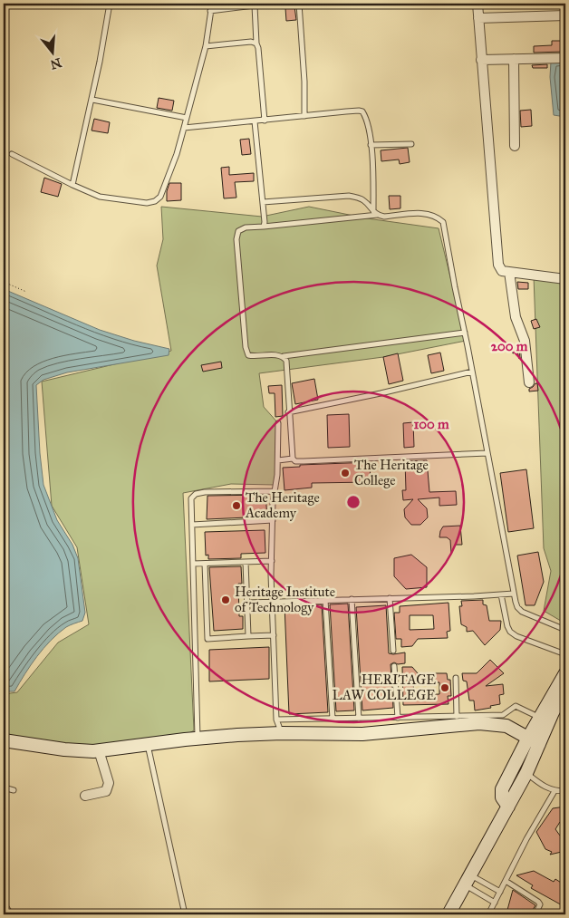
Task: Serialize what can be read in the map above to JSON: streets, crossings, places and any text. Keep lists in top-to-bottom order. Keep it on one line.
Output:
{"places":["The Heritage College","The Heritage Academy","Heritage Institute of Technology","HERITAGE LAW COLLEGE"],"north":"bottom","rings":["200 m","100 m"]}
